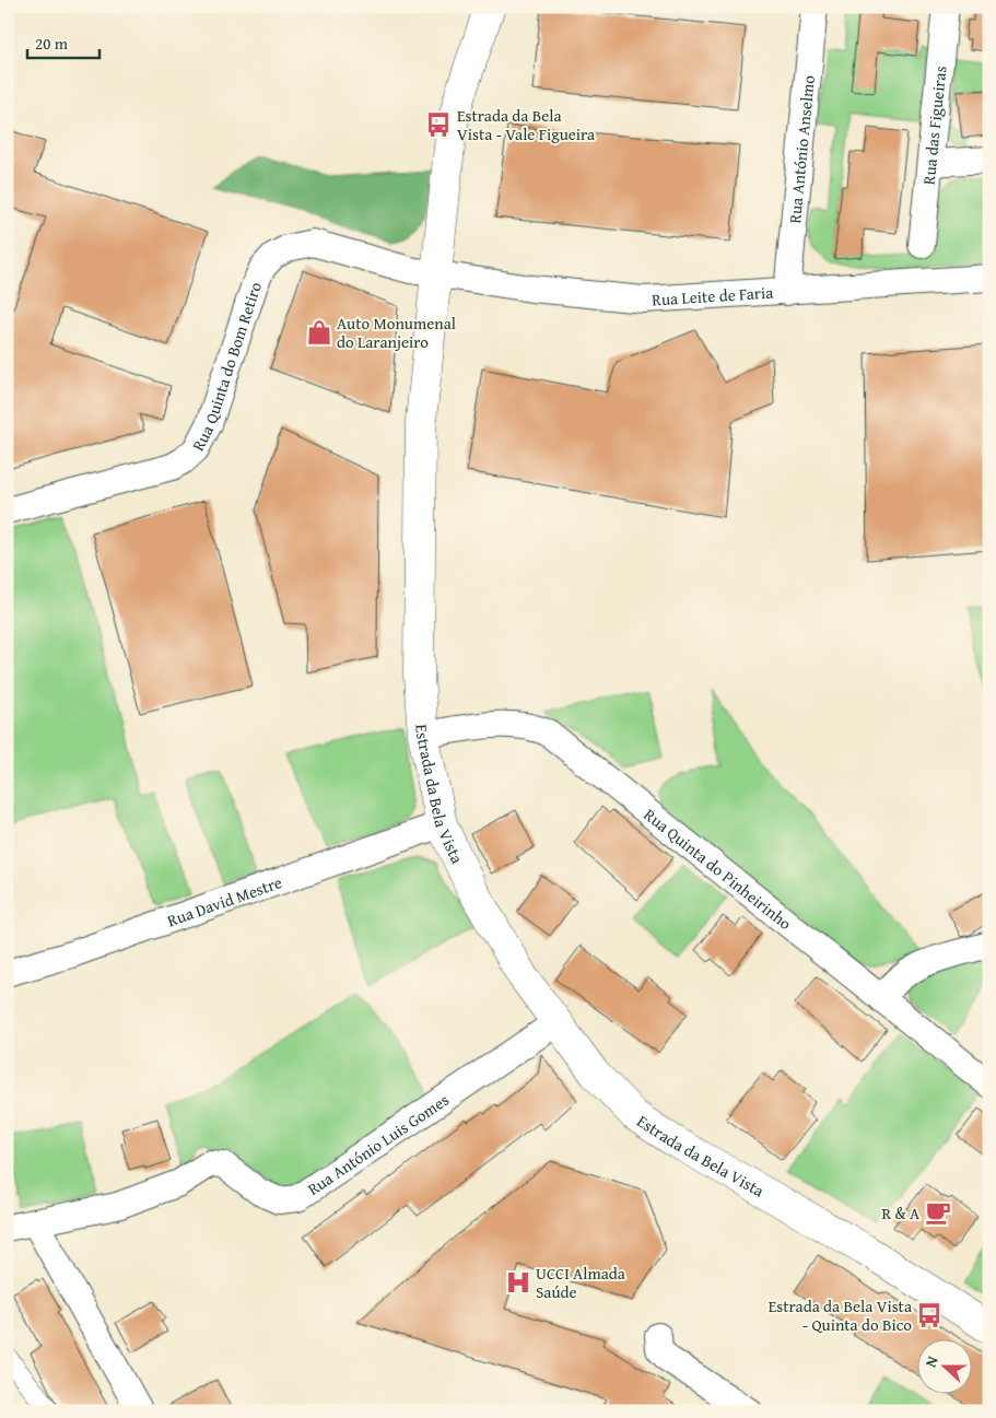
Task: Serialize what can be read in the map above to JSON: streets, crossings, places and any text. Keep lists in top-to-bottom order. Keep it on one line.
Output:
{"streets":{"street":["Rua das Figueiras","Rua António Anselmo","Rua Leite de Faria","Rua Quinta do Bom Retiro","Estrada da Bela Vista","Rua Quinta do Pinheirinho","Rua David Mestre","Rua António Luis Gomes"]},"crossings":[["Rua António Anselmo","Rua Leite de Faria"],["Rua Leite de Faria","Rua Quinta do Bom Retiro"],["Rua Leite de Faria","Estrada da Bela Vista"],["Rua Quinta do Bom Retiro","Estrada da Bela Vista"],["Estrada da Bela Vista","Rua Quinta do Pinheirinho"],["Estrada da Bela Vista","Rua David Mestre"],["Estrada da Bela Vista","Rua António Luis Gomes"]],"places":{"bus stop":["Estrada da Bela Vista - Vale Figueira","Estrada da Bela Vista - Quinta do Bico"],"shop":["Auto Monumenal do Laranjeiro"],"cafe":["R & A"],"hospital":["UCCI Almada Saúde"]},"scale_bar":"20 m","north":"left"}
